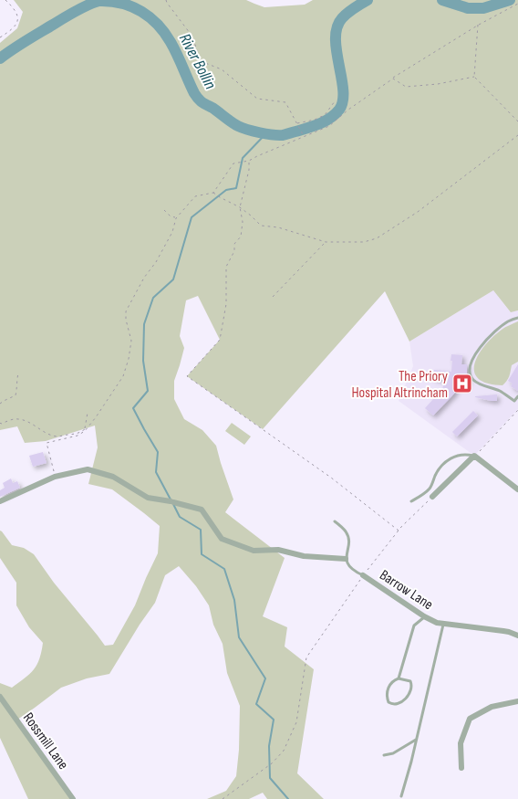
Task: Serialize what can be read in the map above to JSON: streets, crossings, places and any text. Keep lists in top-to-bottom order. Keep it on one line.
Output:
{"streets":{"street":["Barrow Lane","Rossmill Lane"]},"water":["River Bollin"],"places":{"hospital":["The Priory Hospital Altrincham"]}}
